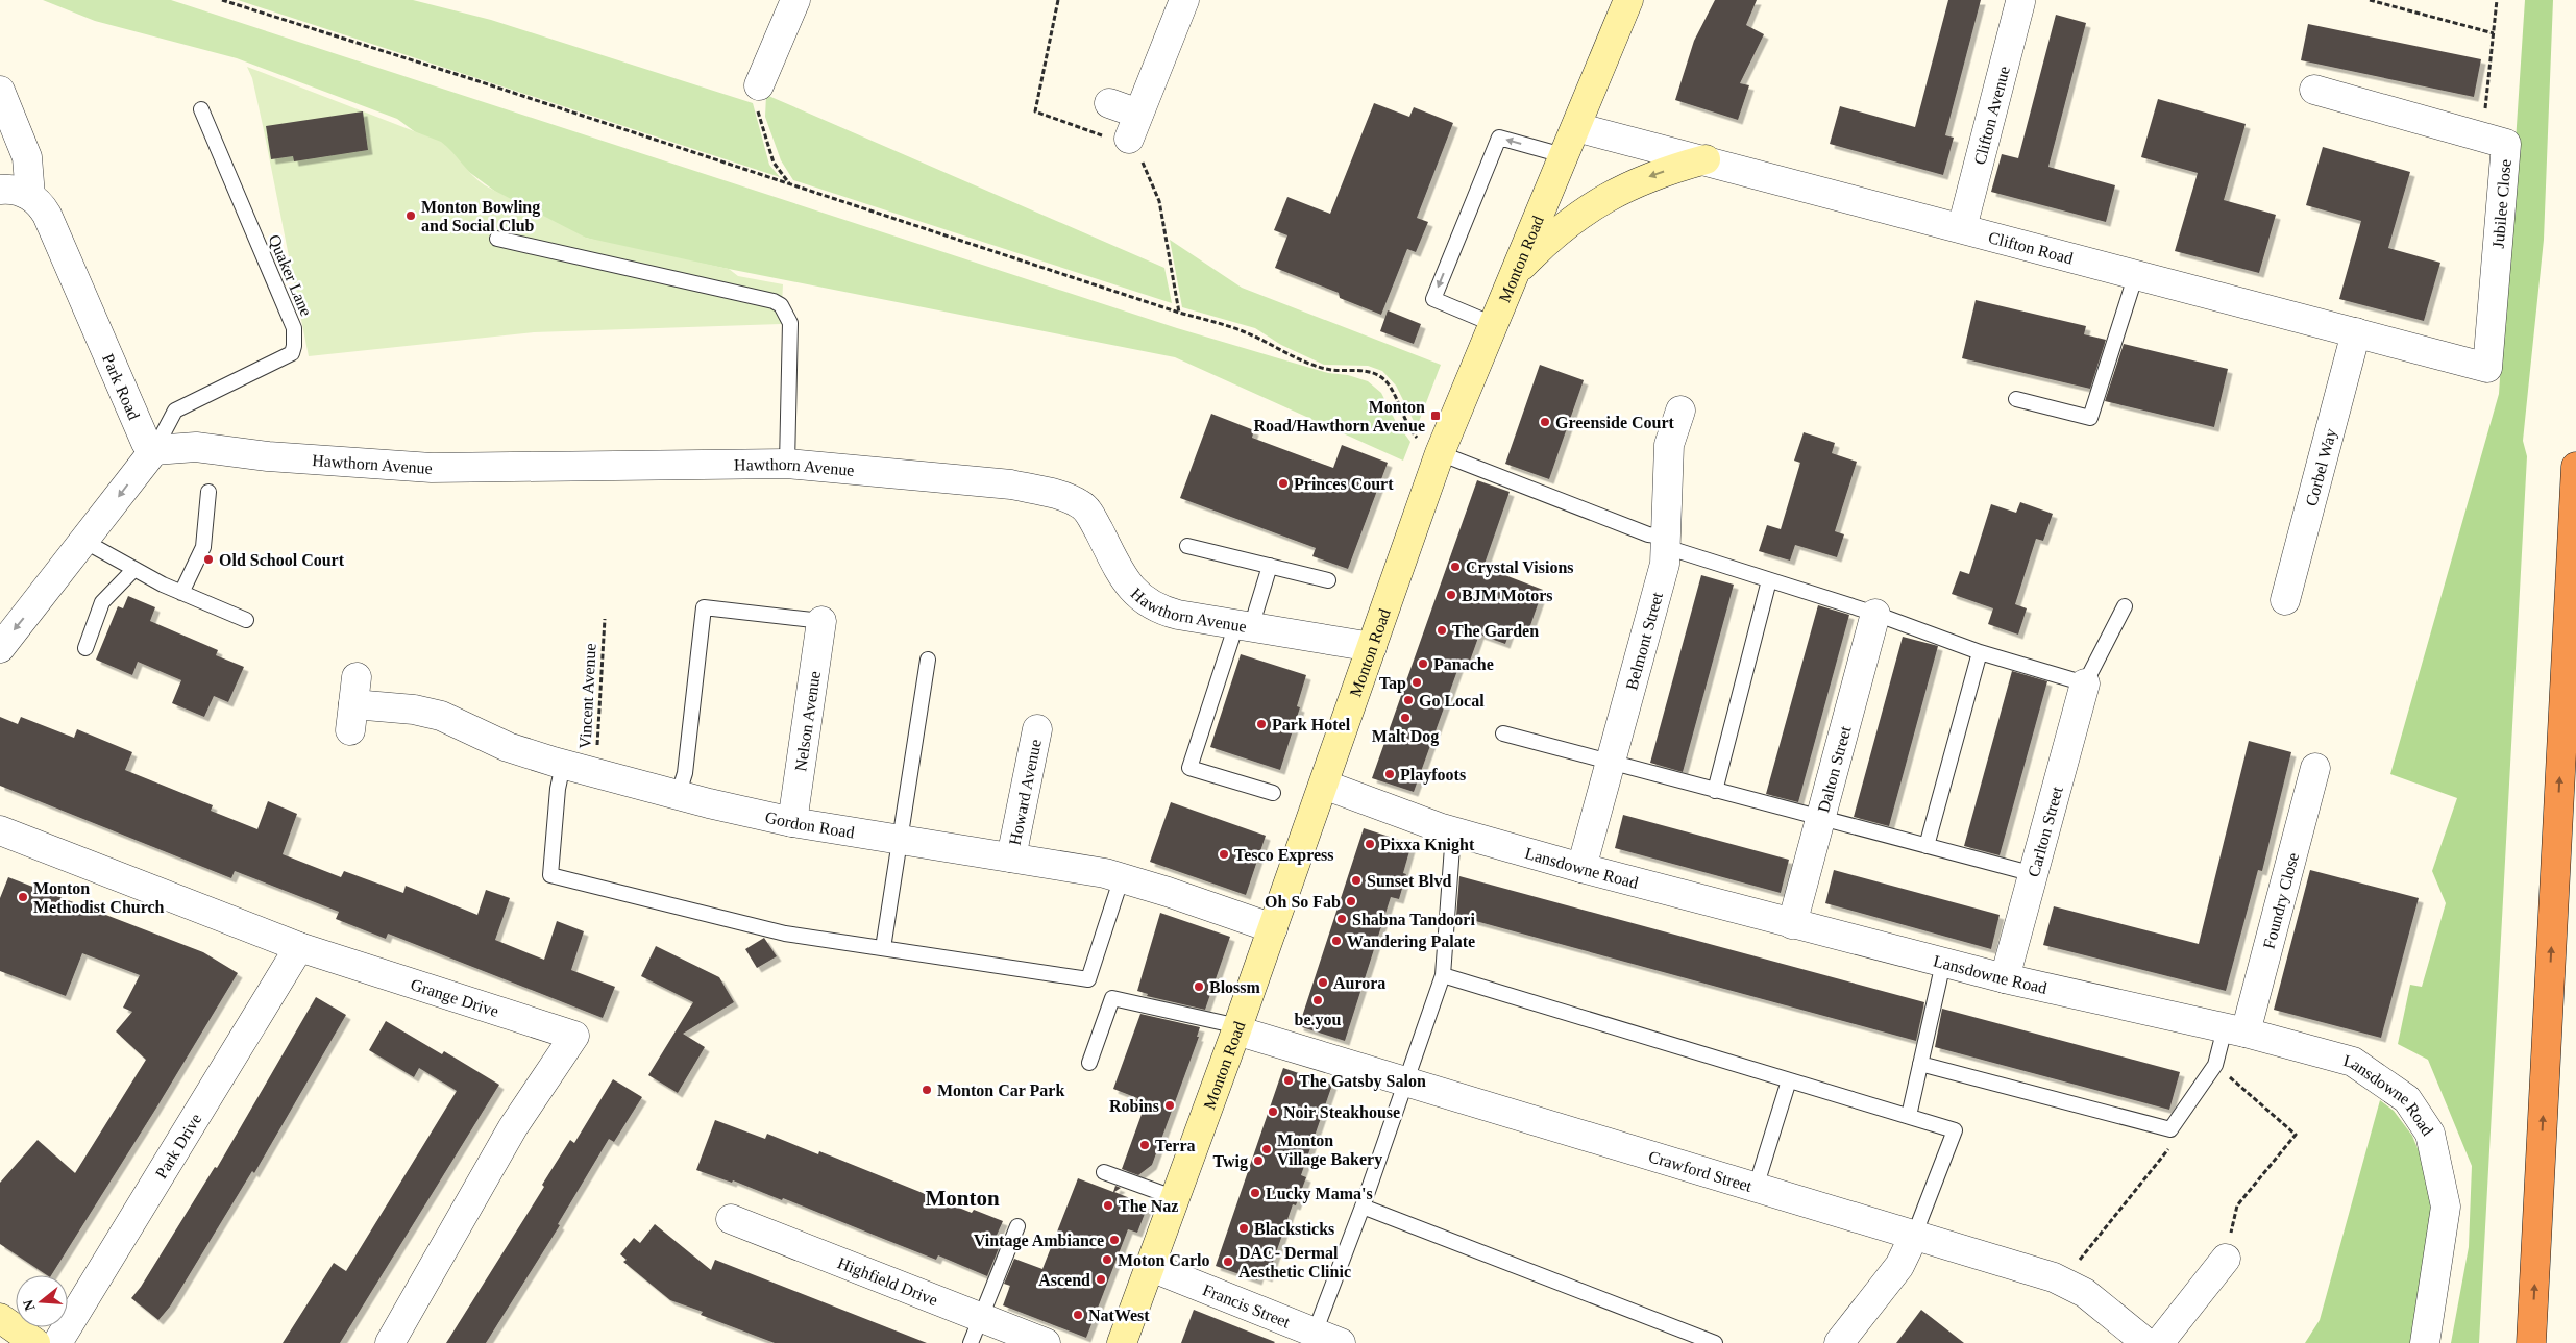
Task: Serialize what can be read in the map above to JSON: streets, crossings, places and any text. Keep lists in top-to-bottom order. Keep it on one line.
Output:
{"streets":{"main road":["Monton Road"],"street":["Clifton Avenue","Jubilee Close","Clifton Road","Park Road","Hawthorn Avenue","Corbel Way","Belmont Street","Nelson Avenue","Dalton Street","Howard Avenue","Gordon Road","Carlton Street","Lansdowne Road","Foundry Close","Grange Drive","Park Drive","Crawford Street","Highfield Drive","Francis Street"],"lane":["Quaker Lane"],"path":["Vincent Avenue"]},"crossings":[["Clifton Avenue","Clifton Road"],["Jubilee Close","Clifton Road"],["Clifton Road","Monton Road"],["Clifton Road","Corbel Way"],["Monton Road","Hawthorn Avenue"],["Monton Road","Gordon Road"],["Monton Road","Lansdowne Road"],["Monton Road","Crawford Street"],["Monton Road","Francis Street"],["Quaker Lane","Park Road"],["Quaker Lane","Hawthorn Avenue"],["Park Road","Hawthorn Avenue"],["Belmont Street","Lansdowne Road"],["Vincent Avenue","Gordon Road"],["Nelson Avenue","Gordon Road"],["Dalton Street","Lansdowne Road"],["Howard Avenue","Gordon Road"],["Carlton Street","Lansdowne Road"],["Lansdowne Road","Foundry Close"],["Grange Drive","Park Drive"]],"districts":["Monton"],"places":{"other":["Monton Bowling and Social Club","Greenside Court","Princes Court","Old School Court","Crystal Visions","BJM Motors","The Garden","Panache","Tap","Go Local","Malt Dog","Park Hotel","Playfoots","Pixxa Knight","Tesco Express","Sunset Blvd","Monton Methodist Church","Oh So Fab","Shabna Tandoori","Wandering Palate","Aurora","Blossm","be.you","The Gatsby Salon","Monton Car Park","Robins","Noir Steakhouse","Terra","Monton Village Bakery","Twig","Lucky Mama's","The Naz","Blacksticks","Vintage Ambiance","Moton Carlo","DAC- Dermal Aesthetic Clinic","Ascend","NatWest"],"transit":["Monton Road/Hawthorn Avenue"]},"north":"left"}
